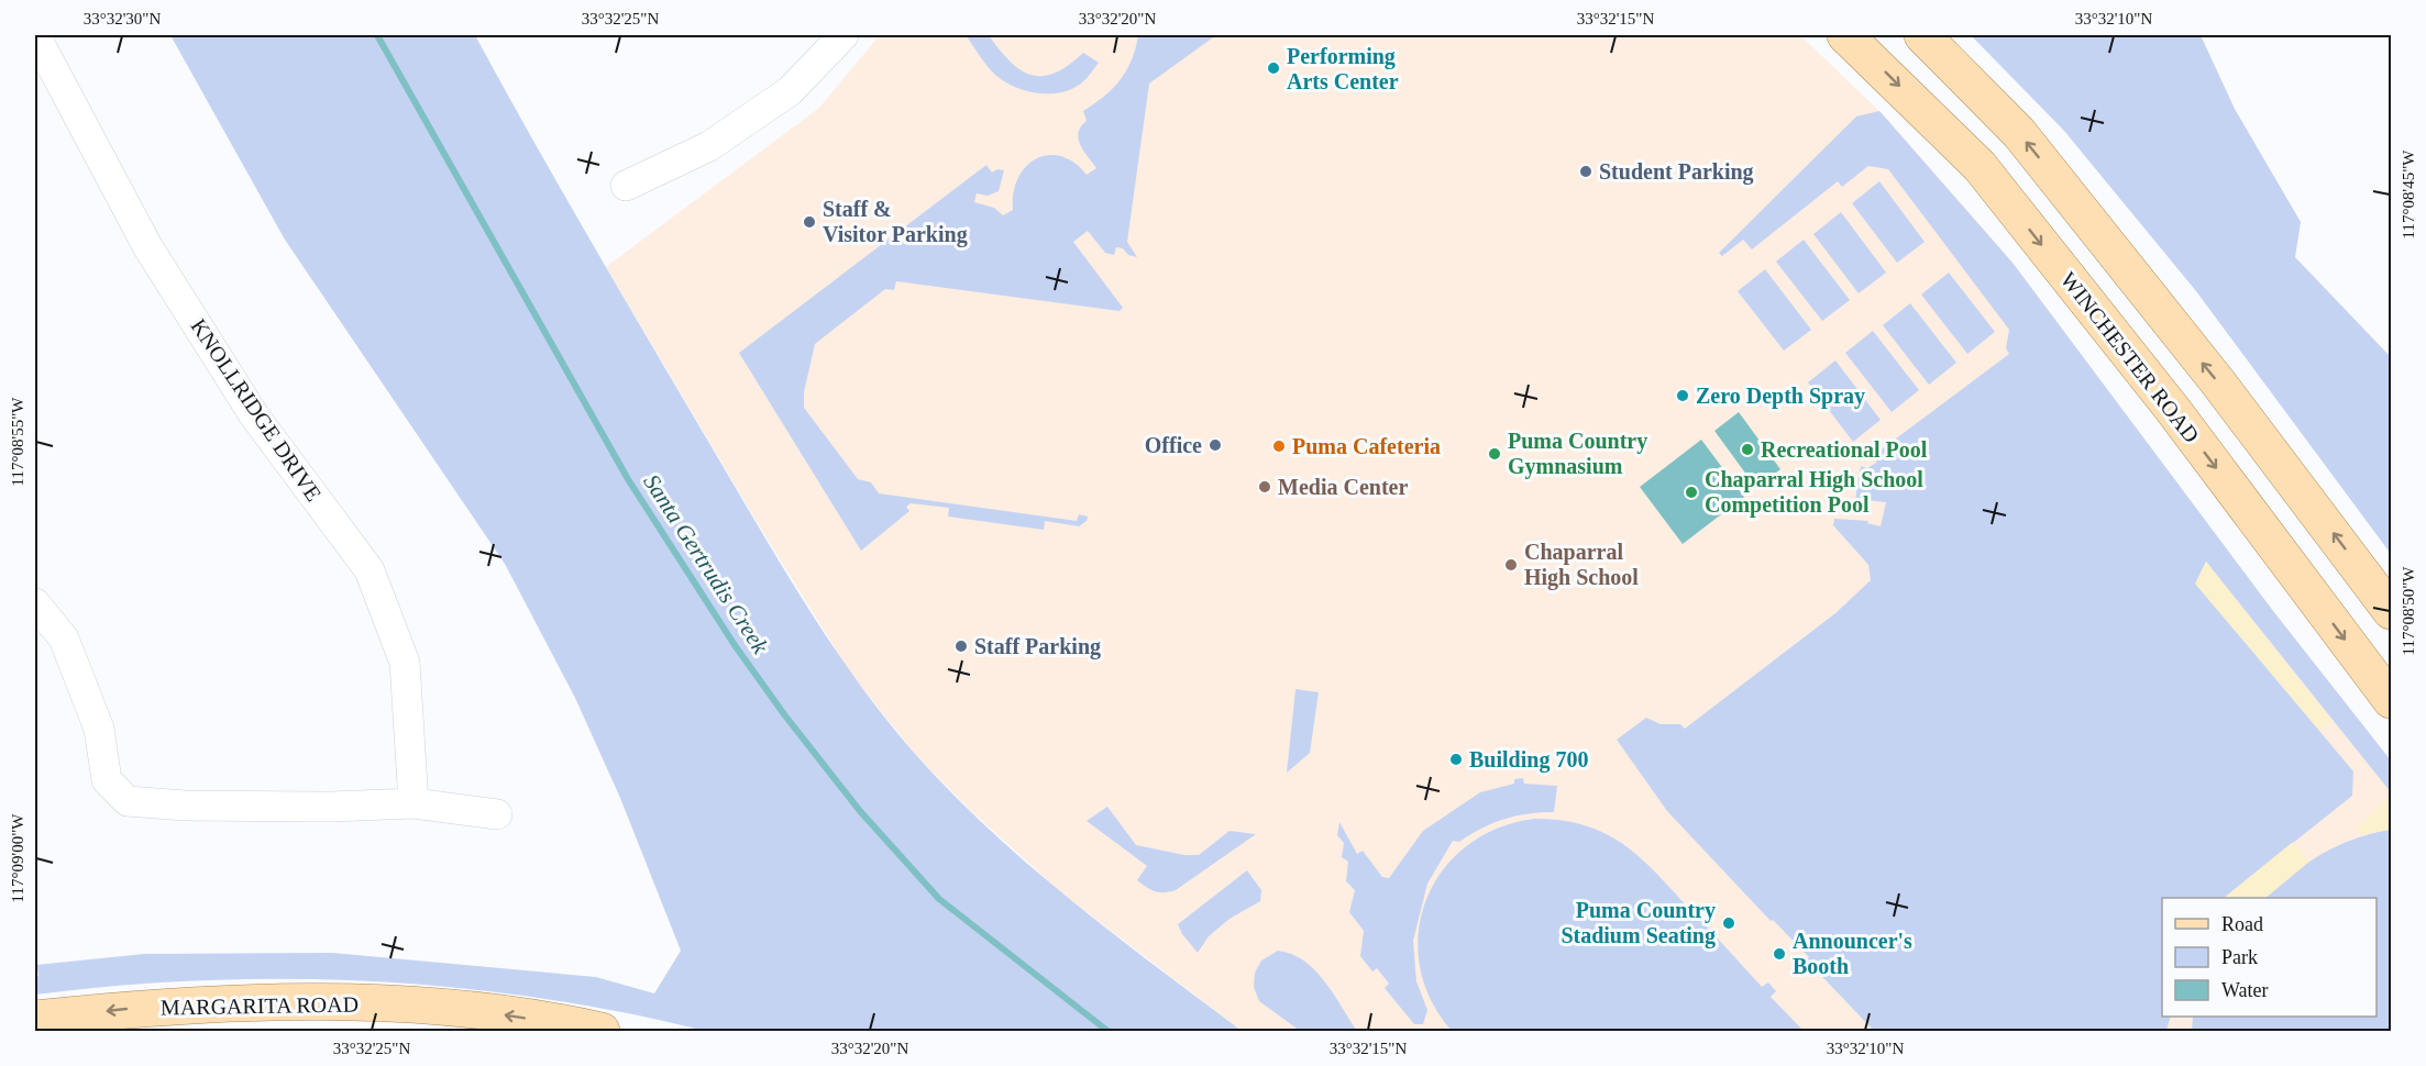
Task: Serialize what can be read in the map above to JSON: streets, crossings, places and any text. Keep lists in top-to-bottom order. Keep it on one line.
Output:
{"streets":{"main road":["WINCHESTER ROAD","MARGARITA ROAD"],"street":["KNOLLRIDGE DRIVE"]},"one_way":["MARGARITA ROAD"],"water":["Santa Gertrudis Creek"],"places":["Performing Arts Center","Student Parking","Staff & Visitor Parking","Zero Depth Spray","Office","Puma Cafeteria","Recreational Pool","Puma Country Gymnasium","Media Center","Chaparral High School Competition Pool","Chaparral High School","Staff Parking","Building 700","Puma Country Stadium Seating","Announcer's Booth"],"legend":["Road","Park","Water"],"coordinates":["33°32'30\"N","33°32'25\"N","33°32'20\"N","33°32'15\"N","33°32'10\"N","117°08'45\"W","117°08'55\"W","117°08'50\"W","117°09'00\"W"]}
